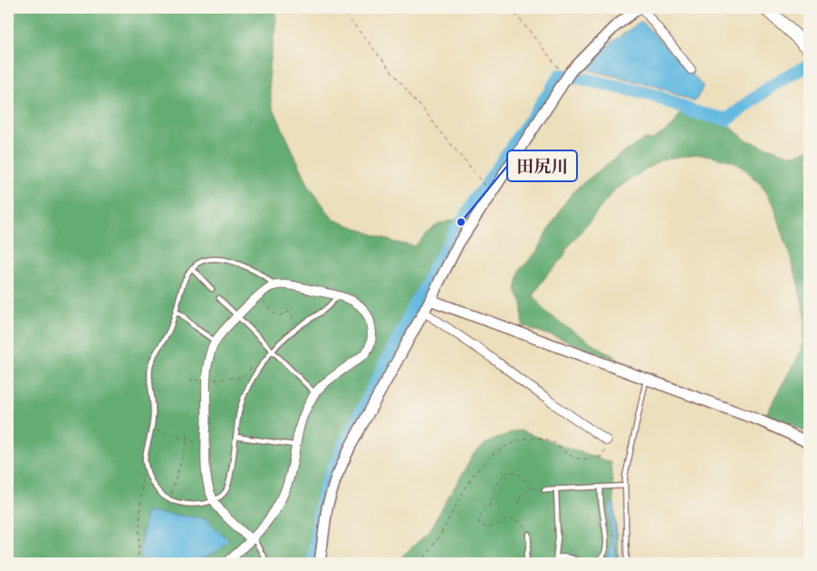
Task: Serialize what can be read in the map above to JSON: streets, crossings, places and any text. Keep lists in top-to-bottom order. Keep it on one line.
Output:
{"places":["田尻川"]}
